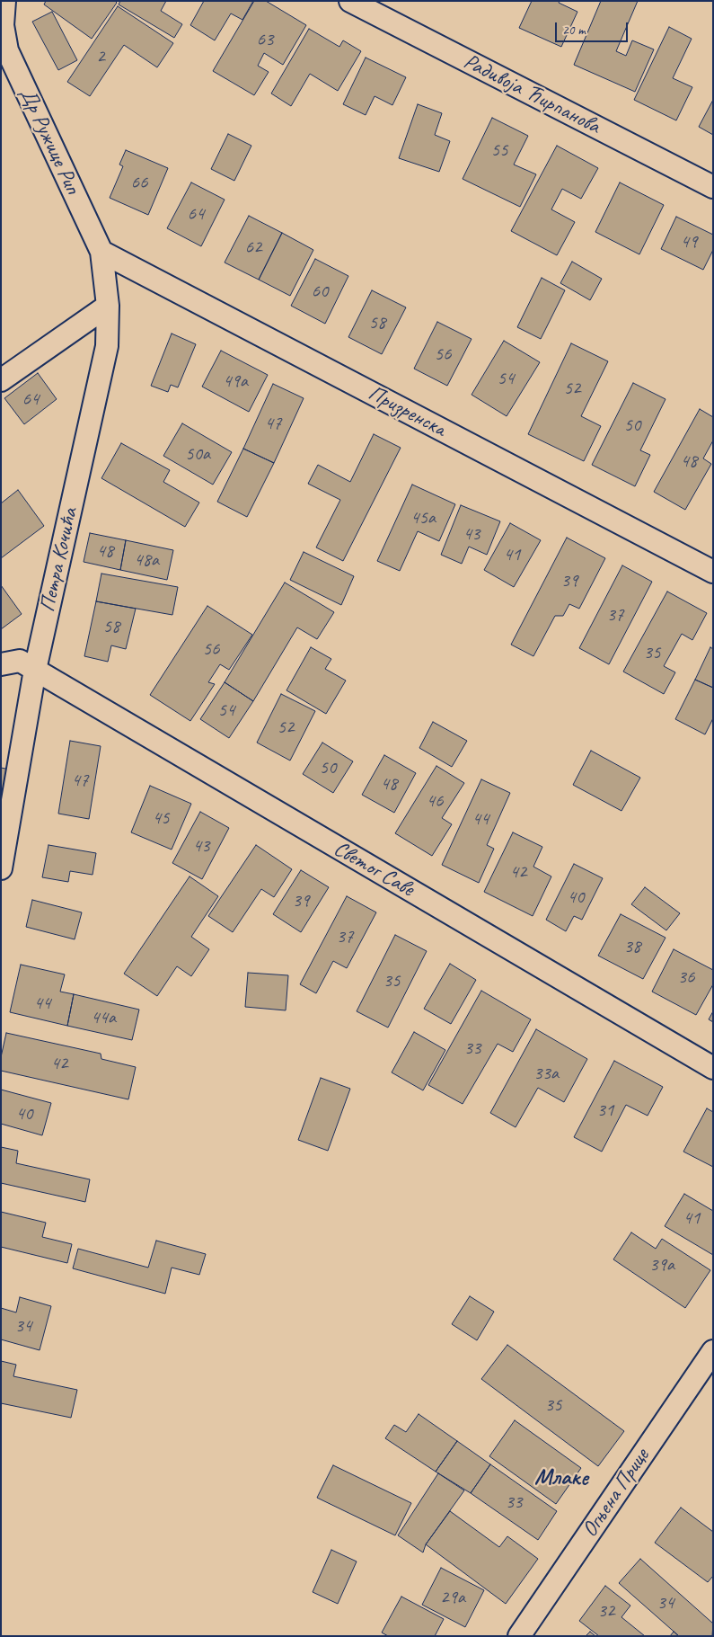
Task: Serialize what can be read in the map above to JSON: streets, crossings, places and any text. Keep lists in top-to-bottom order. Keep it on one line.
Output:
{"streets":{"street":["Радивоја Ћирпанова","Др Ружице Рип","Призренска","Петра Кочића","Светог Саве","Огњена Прице"]},"crossings":[["Др Ружице Рип","Призренска"],["Др Ружице Рип","Петра Кочића"],["Призренска","Петра Кочића"],["Петра Кочића","Светог Саве"]],"districts":["Млаке"],"house_numbers":["63","2","55","66","64","49","62","60","58","56","54","49a","52","64","47","50","50a","48","45a","43","48","41","48a","39","37","58","56","35","54","52","50","47","48","46","45","44","43","42","40","39","37","38","36","35","44","44a","33","42","33a","31","40","41","39a","34","35","33","29a","34","32"],"scale_bar":"20 m"}
